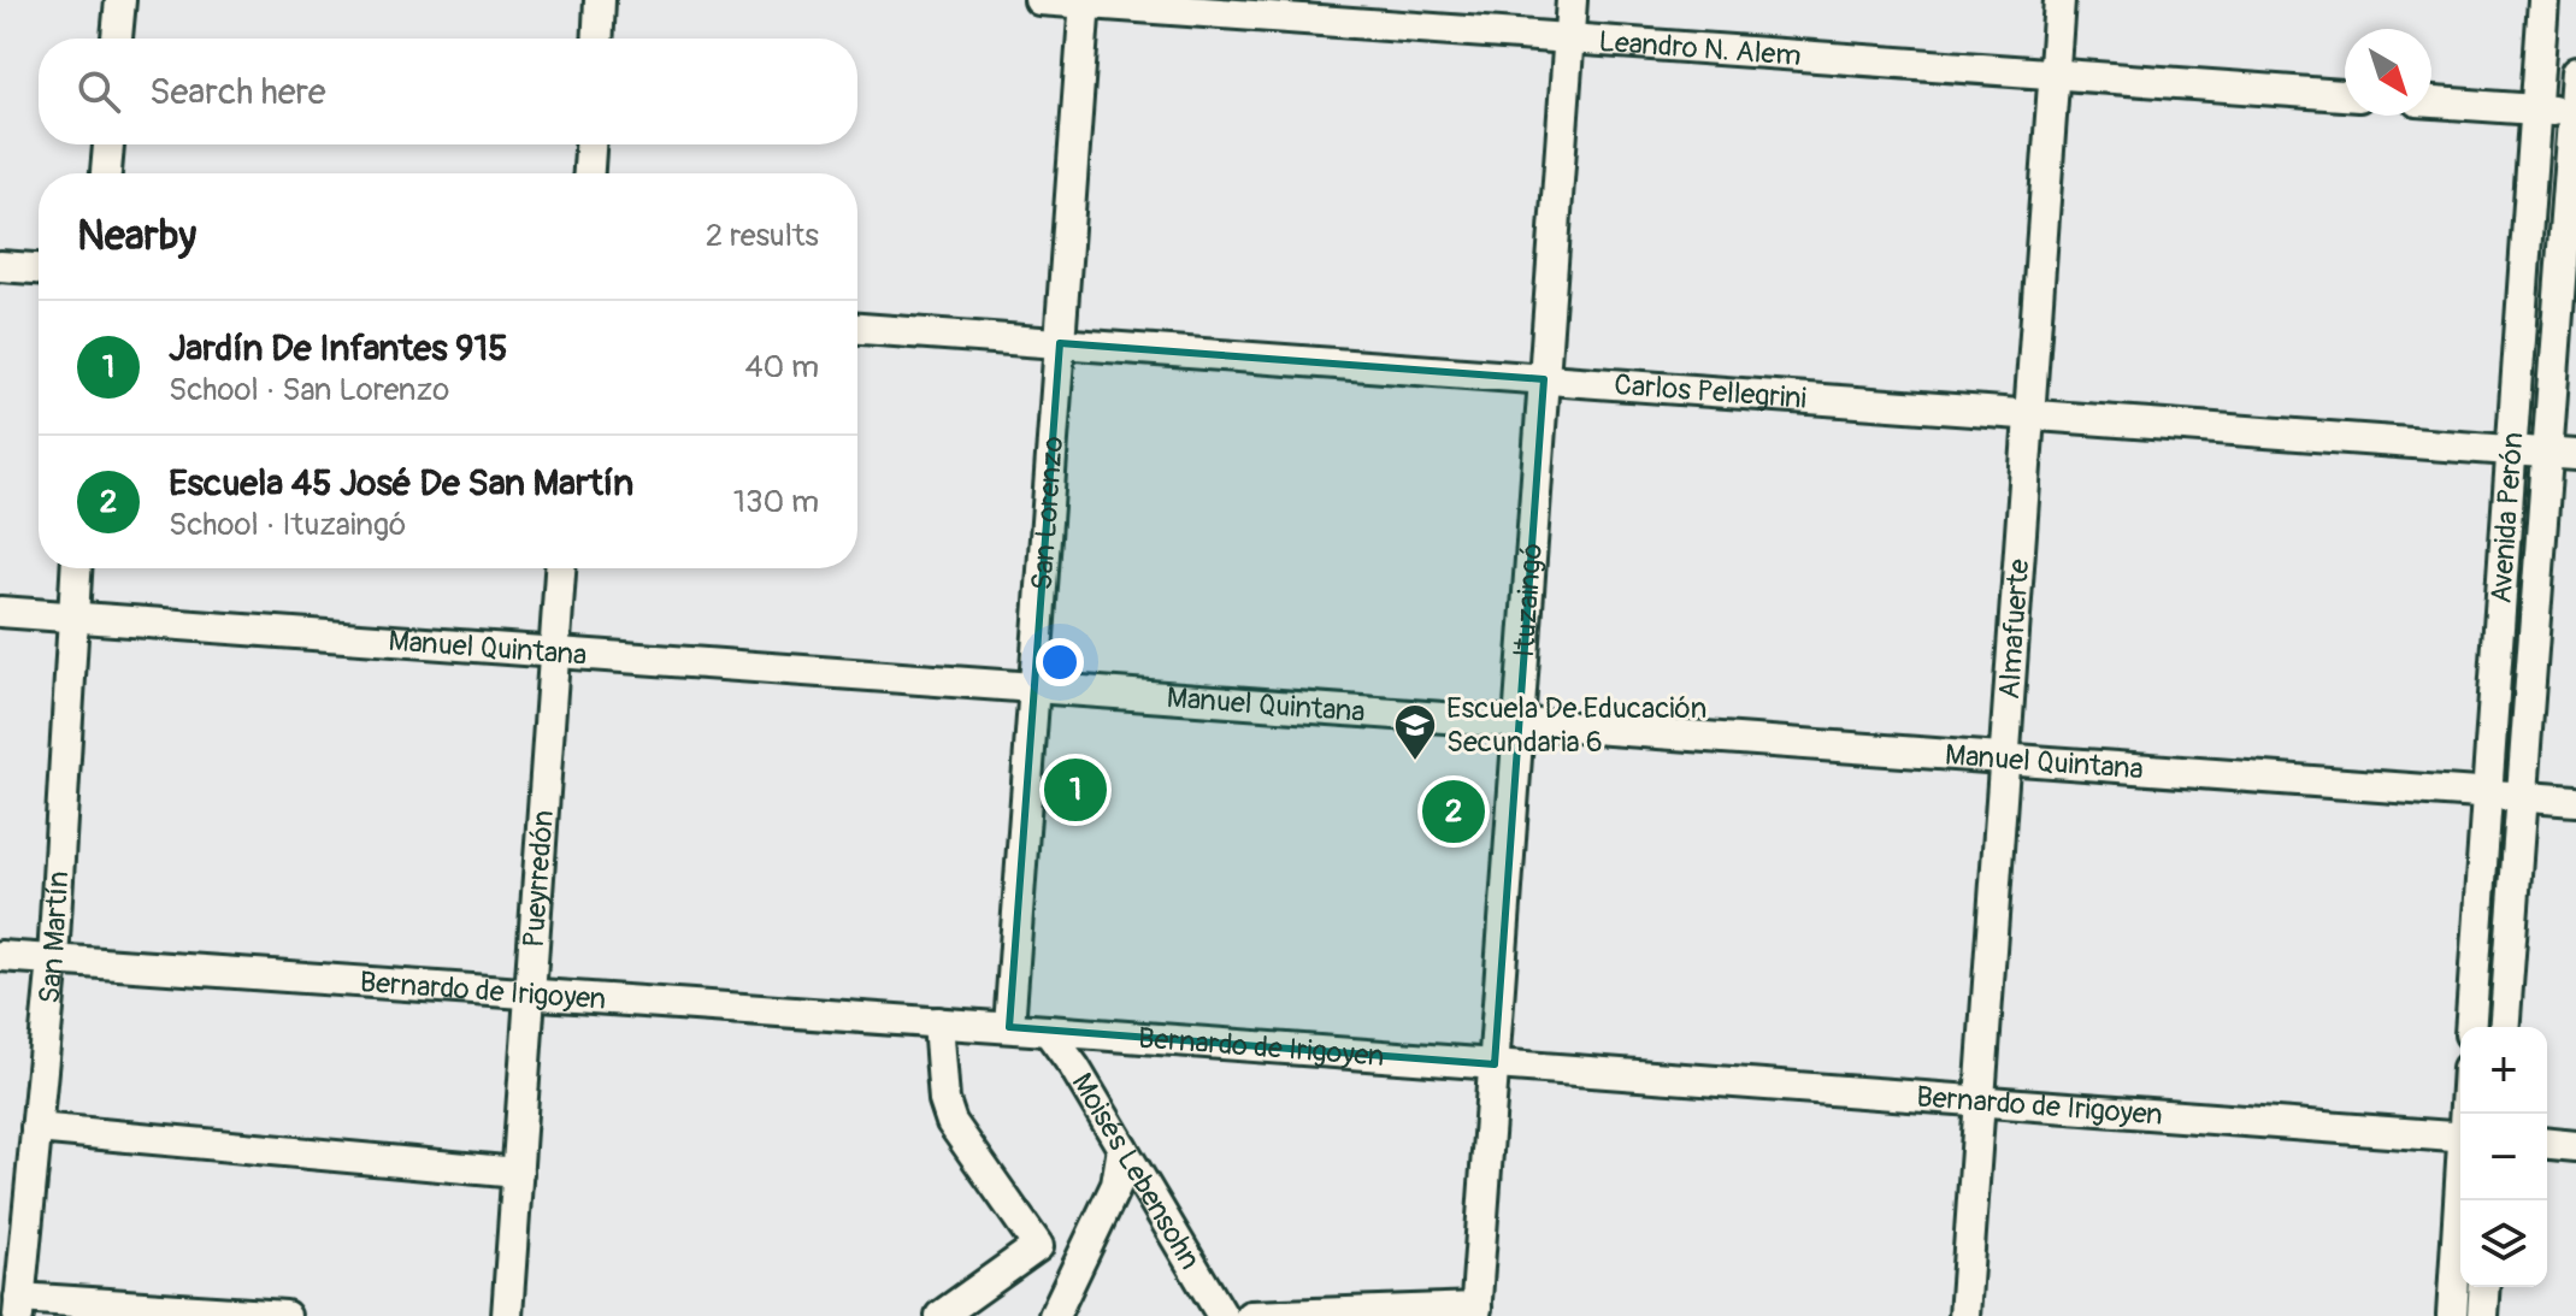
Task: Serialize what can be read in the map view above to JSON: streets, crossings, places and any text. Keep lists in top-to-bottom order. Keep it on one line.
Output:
{"streets":{"street":["Leandro N. Alem","Carlos Pellegrini","San Lorenzo","Avenida Perón","Ituzaingó","Almafuerte","Manuel Quintana","Pueyrredón","San Martín","Bernardo de Irigoyen","Moisés Lebensohn"]},"crossings":[["Leandro N. Alem","San Lorenzo"],["Leandro N. Alem","Ituzaingó"],["Leandro N. Alem","Almafuerte"],["Carlos Pellegrini","San Lorenzo"],["Carlos Pellegrini","Avenida Perón"],["Carlos Pellegrini","Ituzaingó"],["Carlos Pellegrini","Almafuerte"],["San Lorenzo","Manuel Quintana"],["San Lorenzo","Bernardo de Irigoyen"],["Avenida Perón","Manuel Quintana"],["Ituzaingó","Manuel Quintana"],["Ituzaingó","Bernardo de Irigoyen"],["Almafuerte","Manuel Quintana"],["Almafuerte","Bernardo de Irigoyen"],["Manuel Quintana","Pueyrredón"],["Manuel Quintana","San Martín"],["Pueyrredón","Bernardo de Irigoyen"],["San Martín","Bernardo de Irigoyen"],["Bernardo de Irigoyen","Moisés Lebensohn"]],"places":{"school or university":["Escuela De Educación Secundaria 6"]},"north":"bottom right","page":{"search":"Search here","heading":["Nearby","2 results"],"list":[{"mark":"1","name":"Jardín De Infantes 915","note":"School · San Lorenzo","value":"40 m"},{"mark":"2","name":"Escuela 45 José De San Martín","note":"School · Ituzaingó","value":"130 m"}],"pins":["1","2"],"map_buttons":["+","−"]}}
